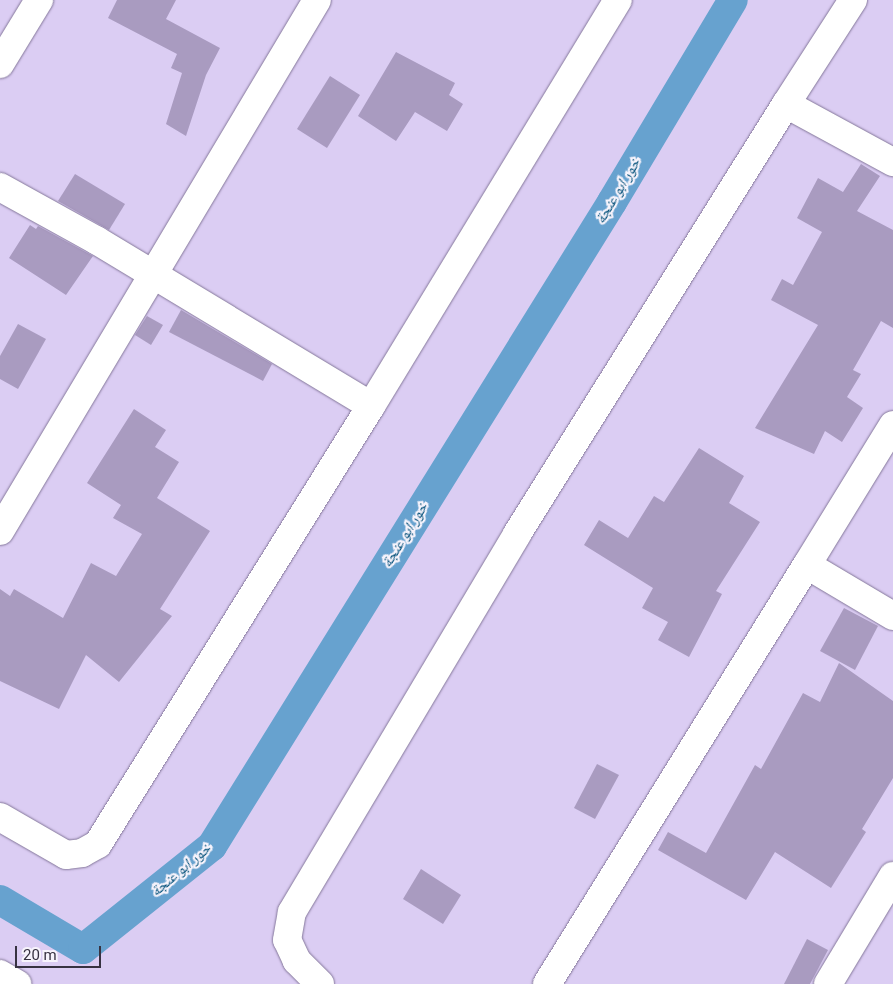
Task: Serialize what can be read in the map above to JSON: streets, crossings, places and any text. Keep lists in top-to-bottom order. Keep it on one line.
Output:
{"water":["خور ابو عنجة"],"scale_bar":"20 m"}
